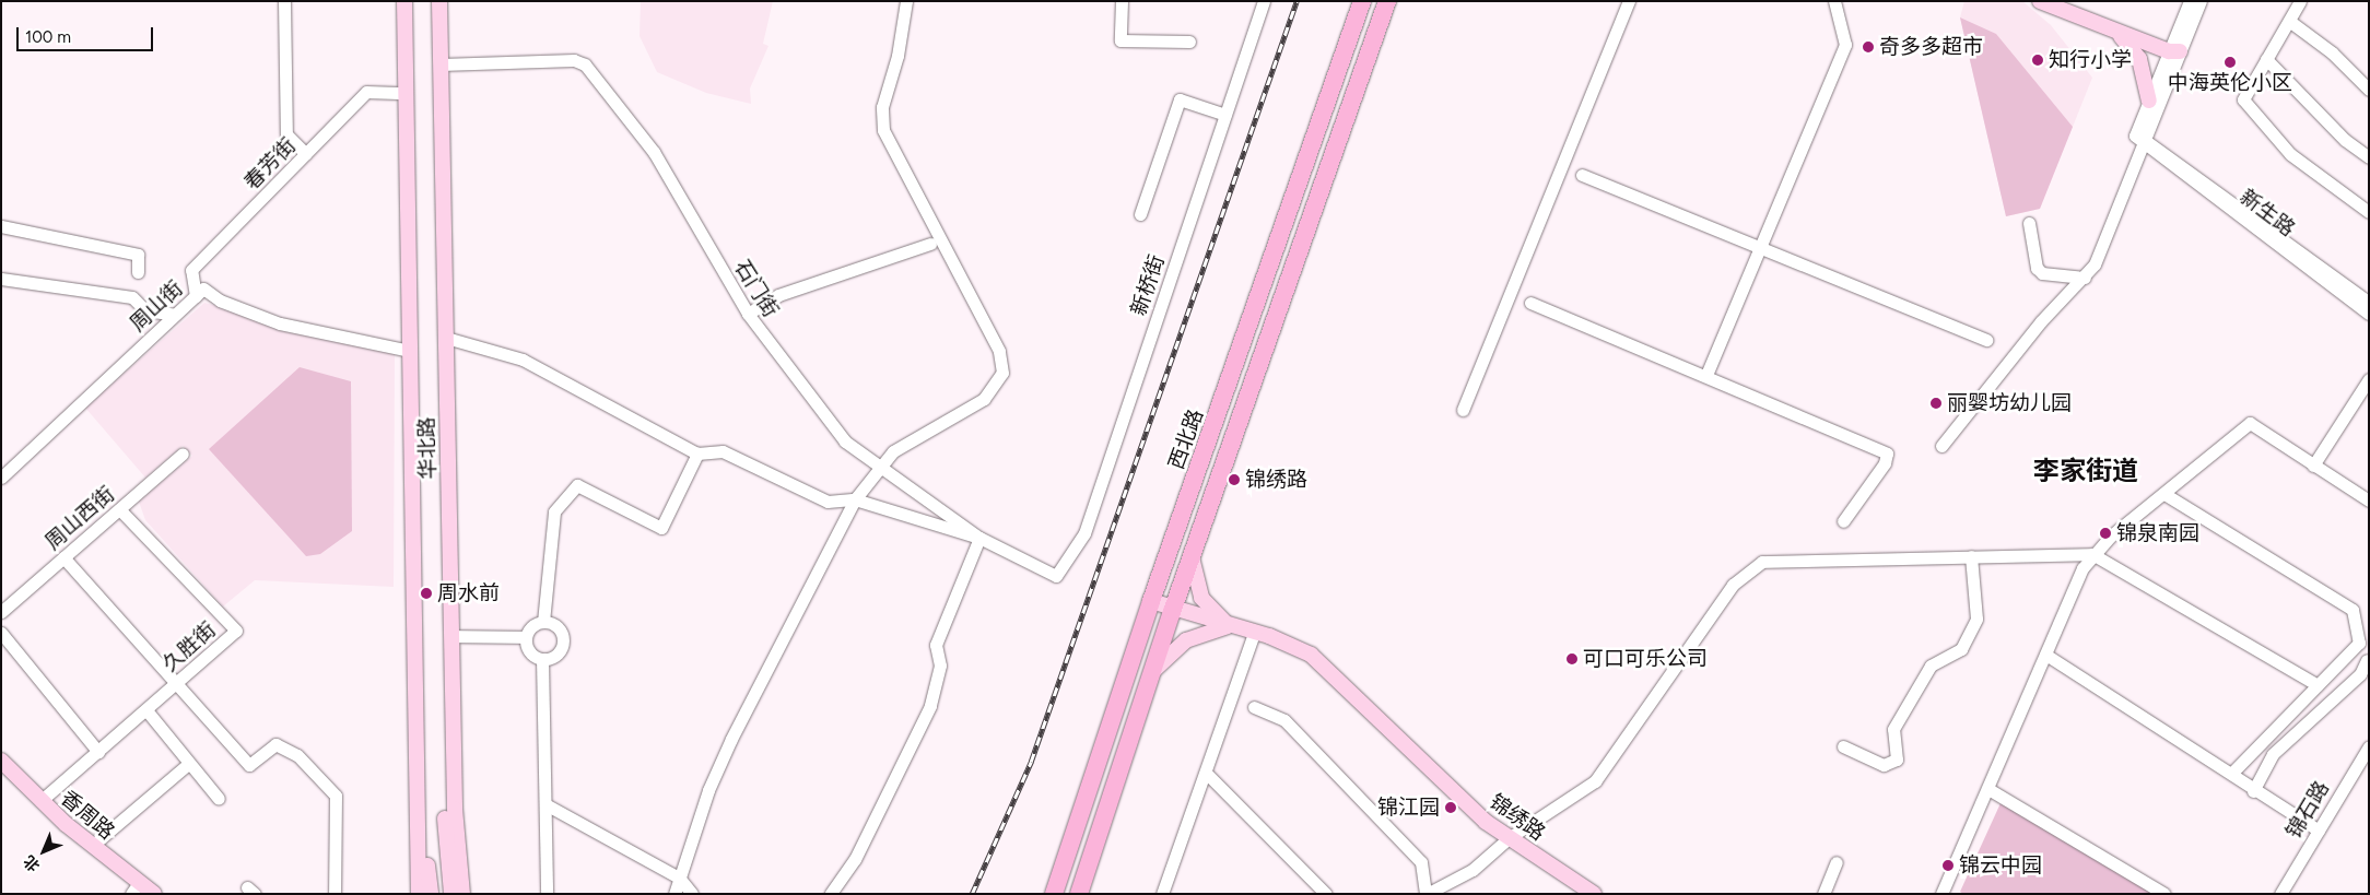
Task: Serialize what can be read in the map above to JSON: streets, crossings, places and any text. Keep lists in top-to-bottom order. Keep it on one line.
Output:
{"streets":{"highway":["西北路"],"main road":["华北路","香周路","锦绣路"],"street":["春芳街","新生路","新桥街","石门街","周山街","周山西街","久胜街","锦石路"]},"crossings":[["春芳街","周山街"],["春芳街","华北路"],["新桥街","石门街"],["石门街","华北路"],["周山街","华北路"],["西北路","锦绣路"],["周山西街","久胜街"],["久胜街","香周路"]],"districts":["李家街道"],"places":["奇多多超市","知行小学","中海英伦小区","丽婴坊幼儿园","锦绣路","锦泉南园","周水前","可口可乐公司","锦江园","锦云中园"],"scale_bar":"100 m","north":"bottom left"}
